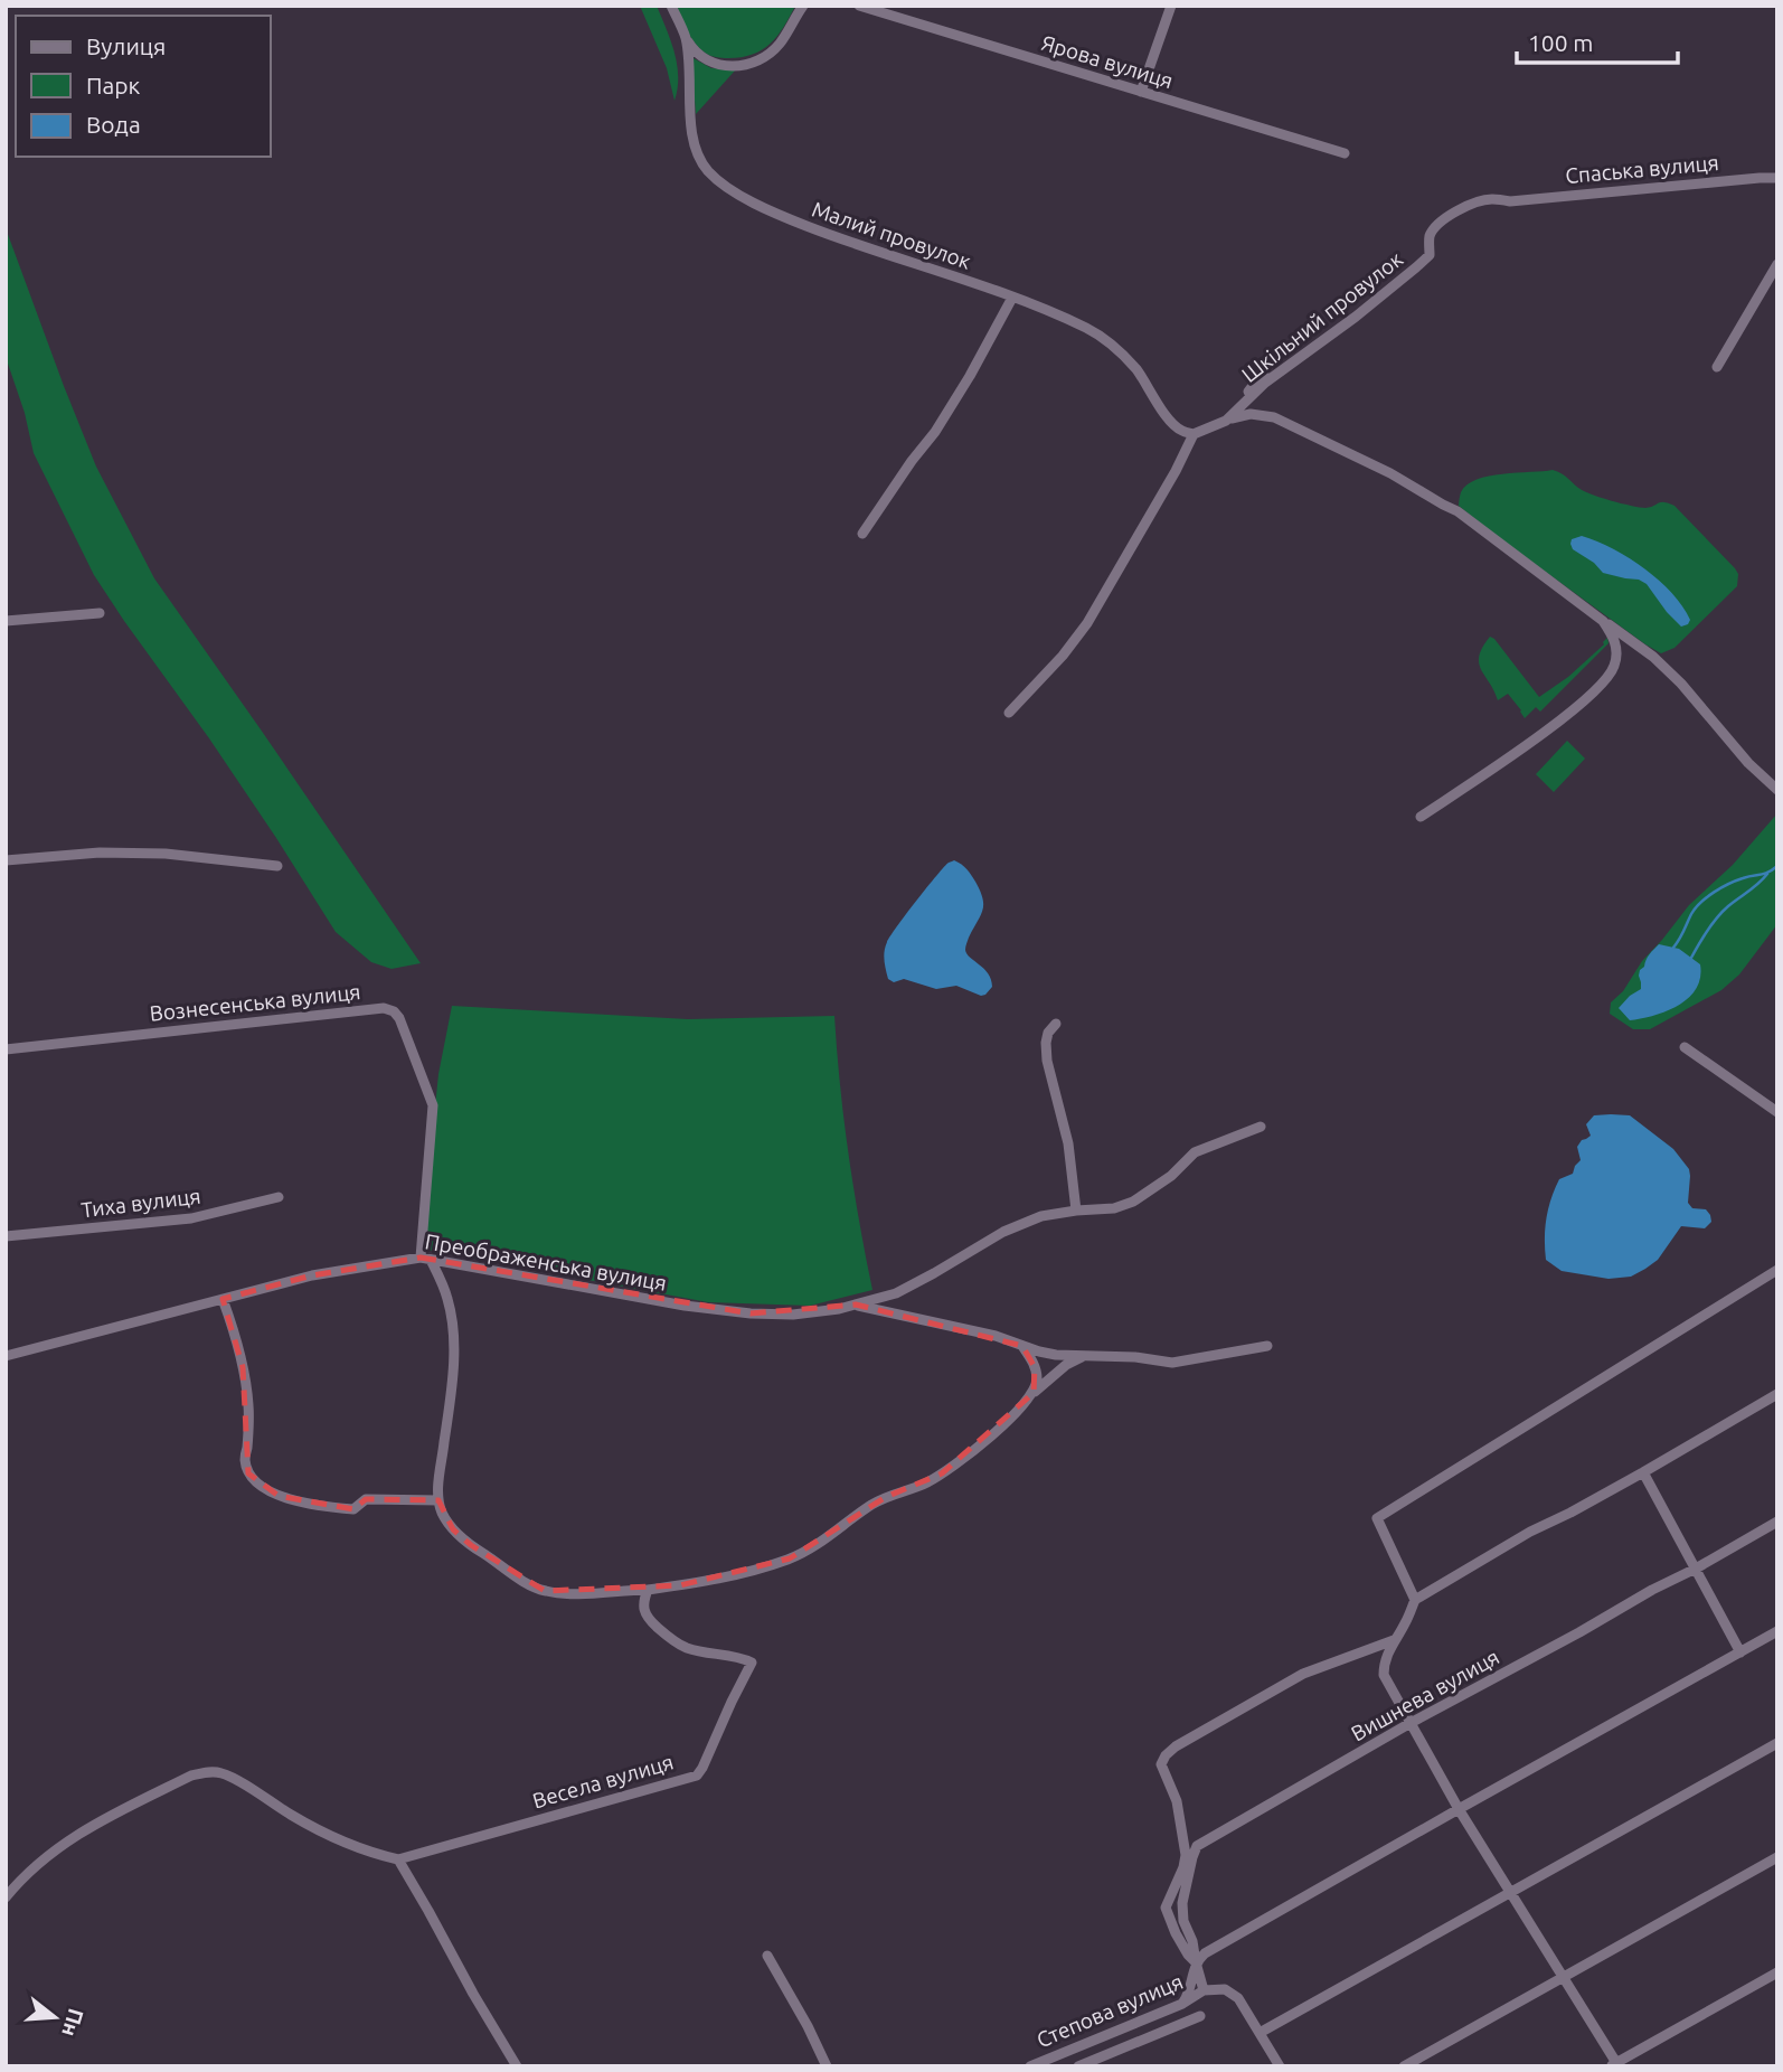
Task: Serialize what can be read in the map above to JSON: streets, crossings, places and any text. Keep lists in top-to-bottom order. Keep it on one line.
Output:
{"streets":{"street":["Ярова вулиця","Спаська вулиця","Малий провулок","Шкільний провулок","Вознесенська вулиця","Тиха вулиця","Преображенська вулиця","Вишнева вулиця","Весела вулиця","Степова вулиця"]},"crossings":[["Спаська вулиця","Шкільний провулок"],["Малий провулок","Шкільний провулок"],["Вознесенська вулиця","Преображенська вулиця"],["Вишнева вулиця","Степова вулиця"]],"legend":["Вулиця","Парк","Вода"],"scale_bar":"100 m","north":"right"}
